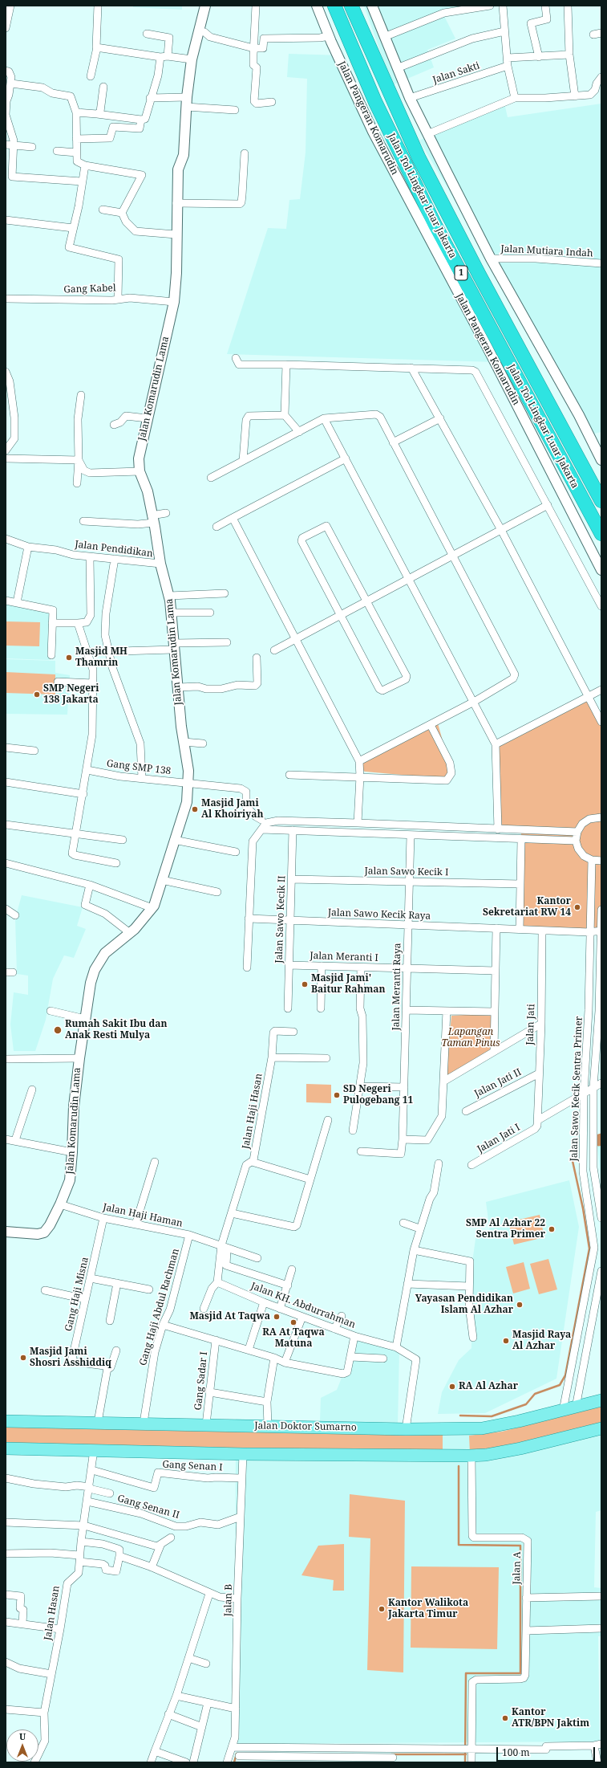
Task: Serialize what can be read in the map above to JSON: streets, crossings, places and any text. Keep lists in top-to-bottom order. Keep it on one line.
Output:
{"streets":{"highway":["Jalan Tol Lingkar Luar Jakarta","1"],"main road":["Jalan Doktor Sumarno"],"street":["Jalan Sakti","Jalan Pangeran Komarudin","Jalan Mutiara Indah","Gang Kabel","Jalan Komarudin Lama","Jalan Pendidikan","Gang SMP 138","Jalan Sawo Kecik I","Jalan Sawo Kecik Raya","Jalan Sawo Kecik II","Jalan Meranti I","Jalan Meranti Raya","Jalan Jati","Jalan Jati II","Jalan Sawo Kecik Sentra Primer","Jalan Haji Hasan","Jalan Jati I","Jalan Haji Haman","Gang Haji Misna","Jalan KH. Abdurrahman","Gang Haji Abdul Rachman","Gang Sadar I","Gang Senan I","Gang Senan II","Jalan A","Jalan B","Jalan Hasan"]},"crossings":[["Gang Kabel","Jalan Komarudin Lama"],["Jalan Komarudin Lama","Jalan Pendidikan"],["Jalan Komarudin Lama","Gang SMP 138"],["Jalan Komarudin Lama","Jalan Haji Haman"],["Jalan Sawo Kecik I","Jalan Sawo Kecik II"],["Jalan Sawo Kecik I","Jalan Meranti Raya"],["Jalan Sawo Kecik Raya","Jalan Sawo Kecik II"],["Jalan Sawo Kecik Raya","Jalan Meranti Raya"],["Jalan Sawo Kecik Raya","Jalan Jati"],["Jalan Sawo Kecik Raya","Jalan Sawo Kecik Sentra Primer"],["Jalan Sawo Kecik II","Jalan Meranti I"],["Jalan Meranti I","Jalan Meranti Raya"],["Jalan Jati","Jalan Jati II"],["Jalan Jati","Jalan Jati I"],["Jalan Sawo Kecik Sentra Primer","Jalan Doktor Sumarno"],["Jalan Haji Hasan","Jalan Haji Haman"],["Jalan Haji Haman","Gang Haji Misna"],["Jalan Haji Haman","Gang Haji Abdul Rachman"],["Jalan KH. Abdurrahman","Jalan Doktor Sumarno"],["Gang Haji Abdul Rachman","Jalan Doktor Sumarno"],["Gang Sadar I","Jalan Doktor Sumarno"],["Gang Senan I","Jalan B"],["Gang Senan I","Jalan Hasan"],["Gang Senan II","Jalan B"],["Gang Senan II","Jalan Hasan"]],"parks":["Lapangan Taman Pinus"],"places":["Masjid MH Thamrin","SMP Negeri 138 Jakarta","Masjid Jami Al Khoiriyah","Kantor Sekretariat RW 14","Masjid Jami' Baitur Rahman","Rumah Sakit Ibu dan Anak Resti Mulya","SD Negeri Pulogebang 11","SMP Al Azhar 22 Sentra Primer","Yayasan Pendidikan Islam Al Azhar","Masjid At Taqwa","RA At Taqwa Matuna","Masjid Raya Al Azhar","Masjid Jami Shosri Asshiddiq","RA Al Azhar","Kantor Walikota Jakarta Timur","Kantor ATR/BPN Jaktim"],"scale_bar":"100 m","north":"top"}
